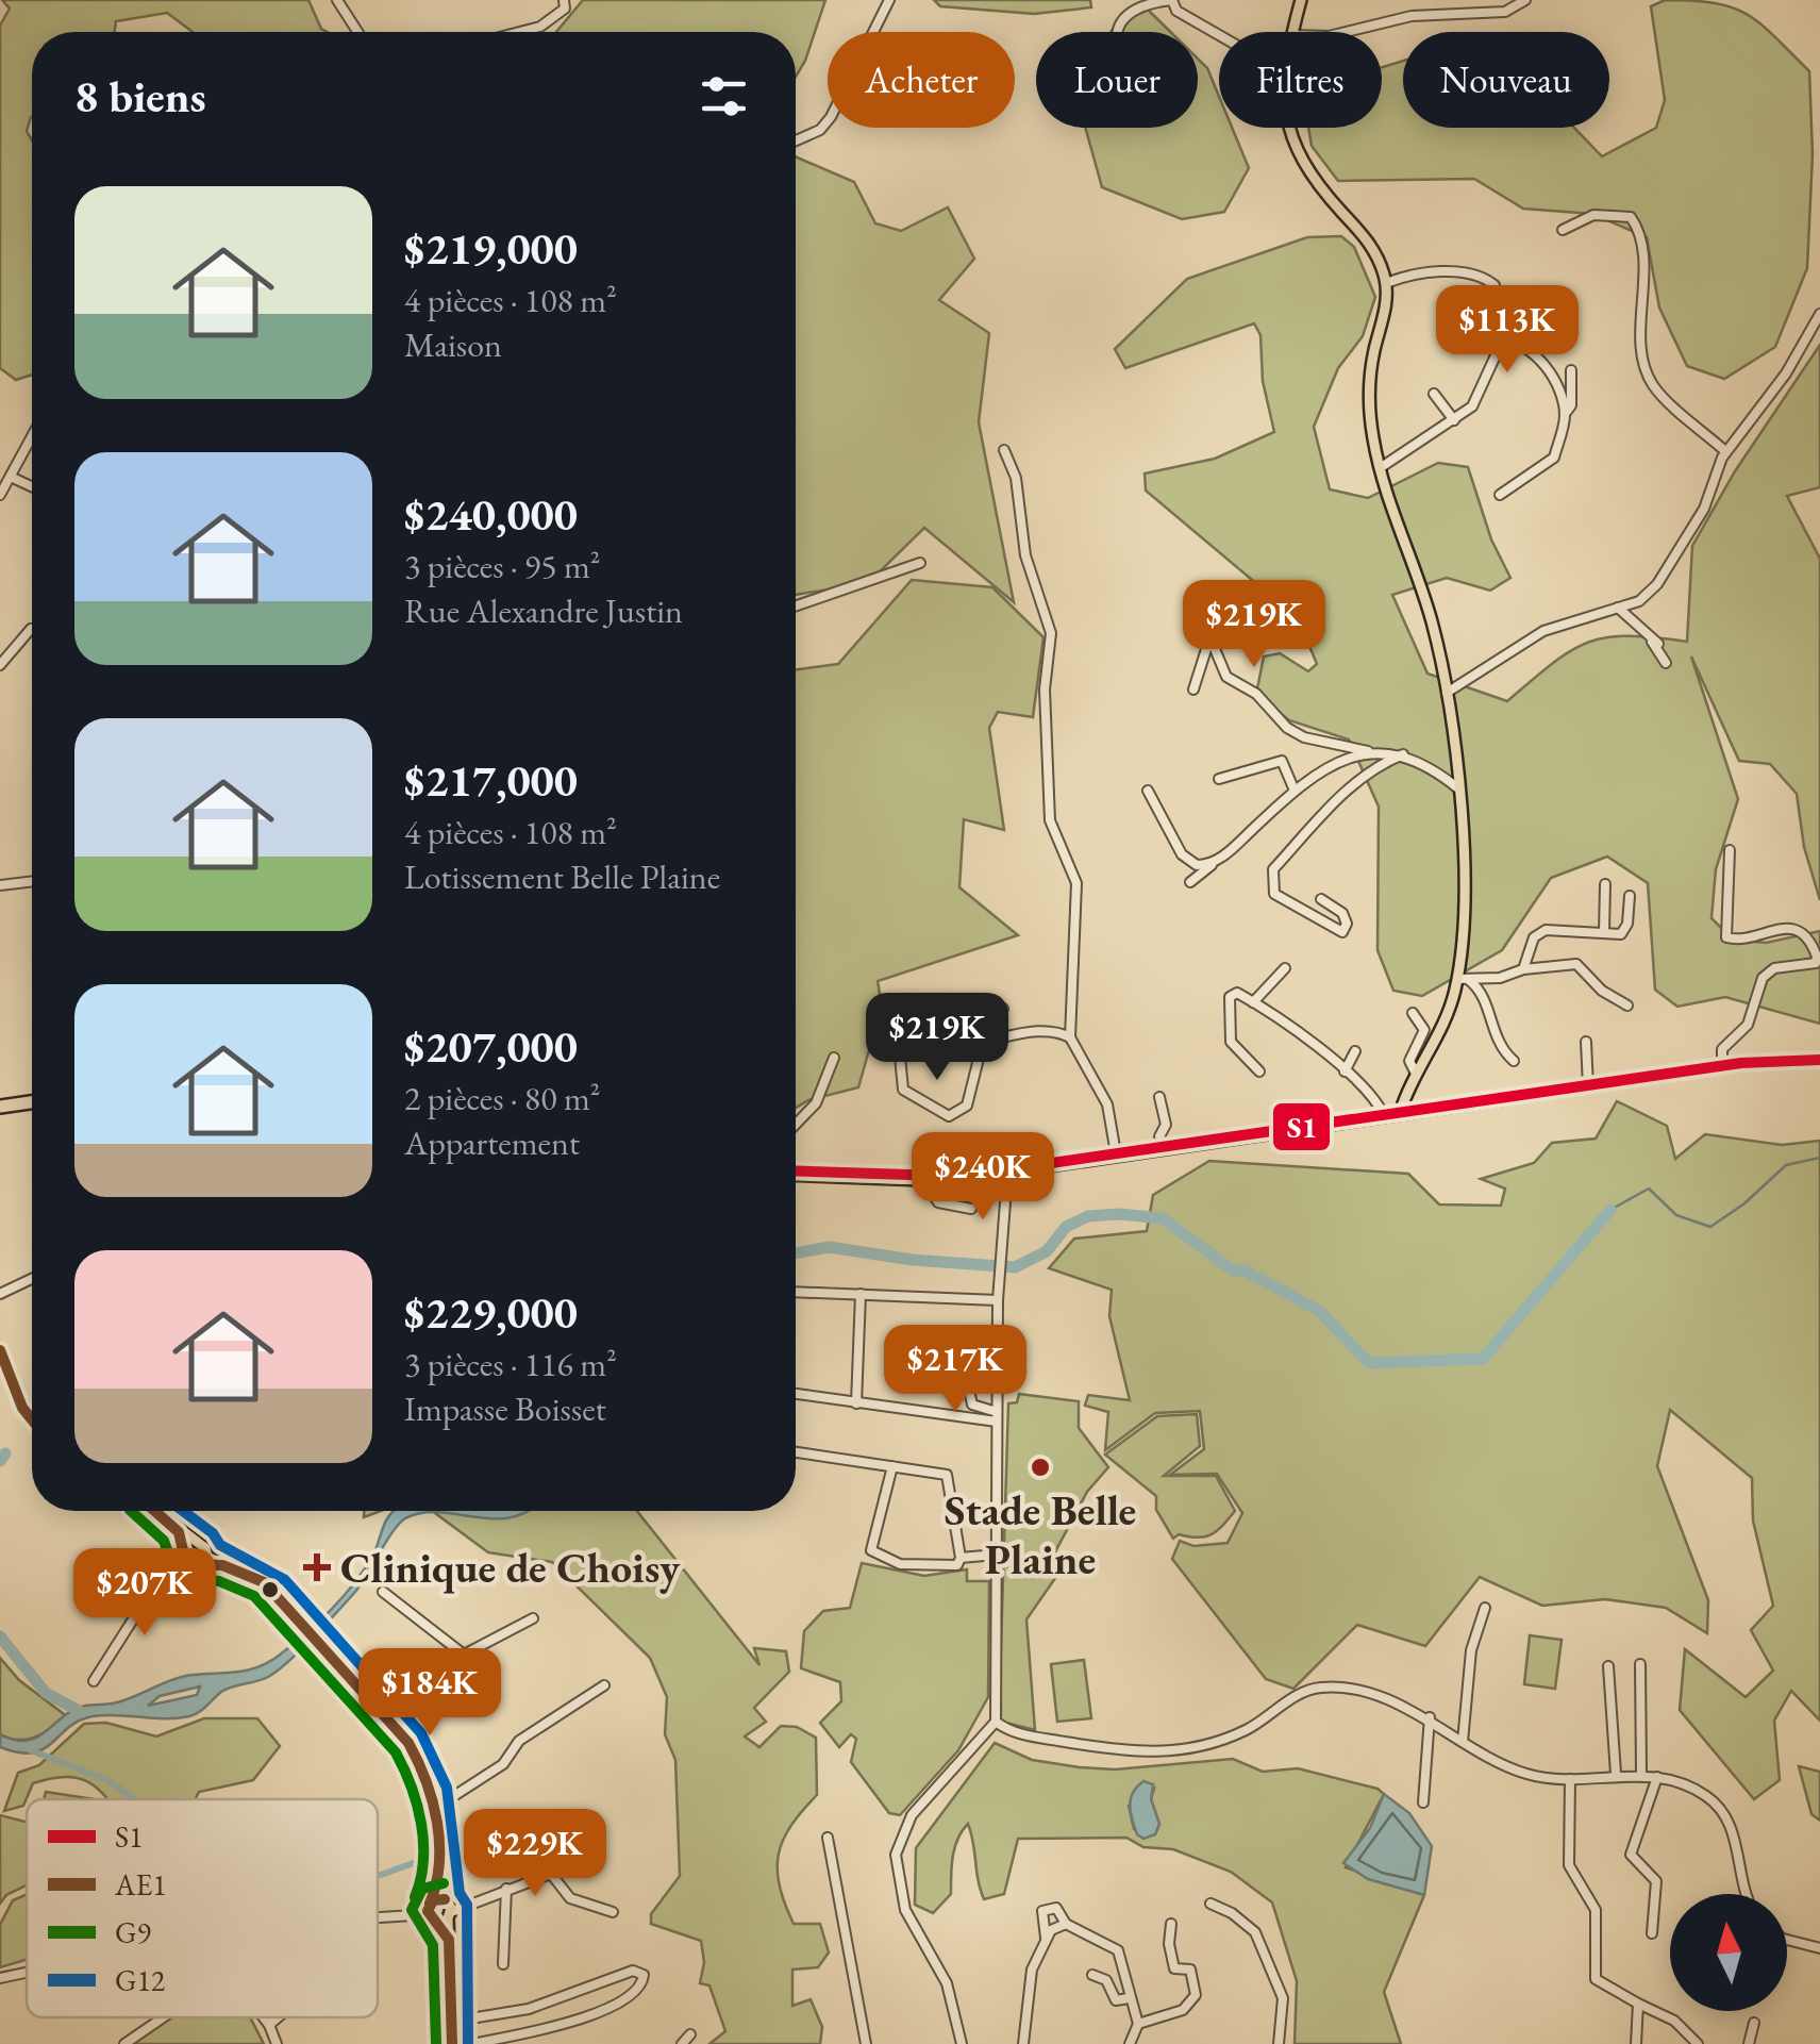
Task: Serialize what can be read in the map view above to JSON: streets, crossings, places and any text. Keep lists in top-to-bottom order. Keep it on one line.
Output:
{"places":{"other":["Stade Belle Plaine"],"health":["Clinique de Choisy"]},"lines":["transit line S1","transit line AE1","transit line G9","transit line G12"],"legend":["S1","AE1","G9","G12"],"north":"top","page":{"chip":["Acheter","Louer","Filtres","Nouveau"],"heading":"8 biens","list":[{"name":"$219,000","note":"4 pièces · 108 m² · Maison"},{"name":"$240,000","note":"3 pièces · 95 m² · Rue Alexandre Justin"},{"name":"$217,000","note":"4 pièces · 108 m² · Lotissement Belle Plaine"},{"name":"$207,000","note":"2 pièces · 80 m² · Appartement"},{"name":"$229,000","note":"3 pièces · 116 m² · Impasse Boisset"}],"price":["$113K","$219K","$219K","$240K","$217K","$207K","$184K","$229K"]}}
